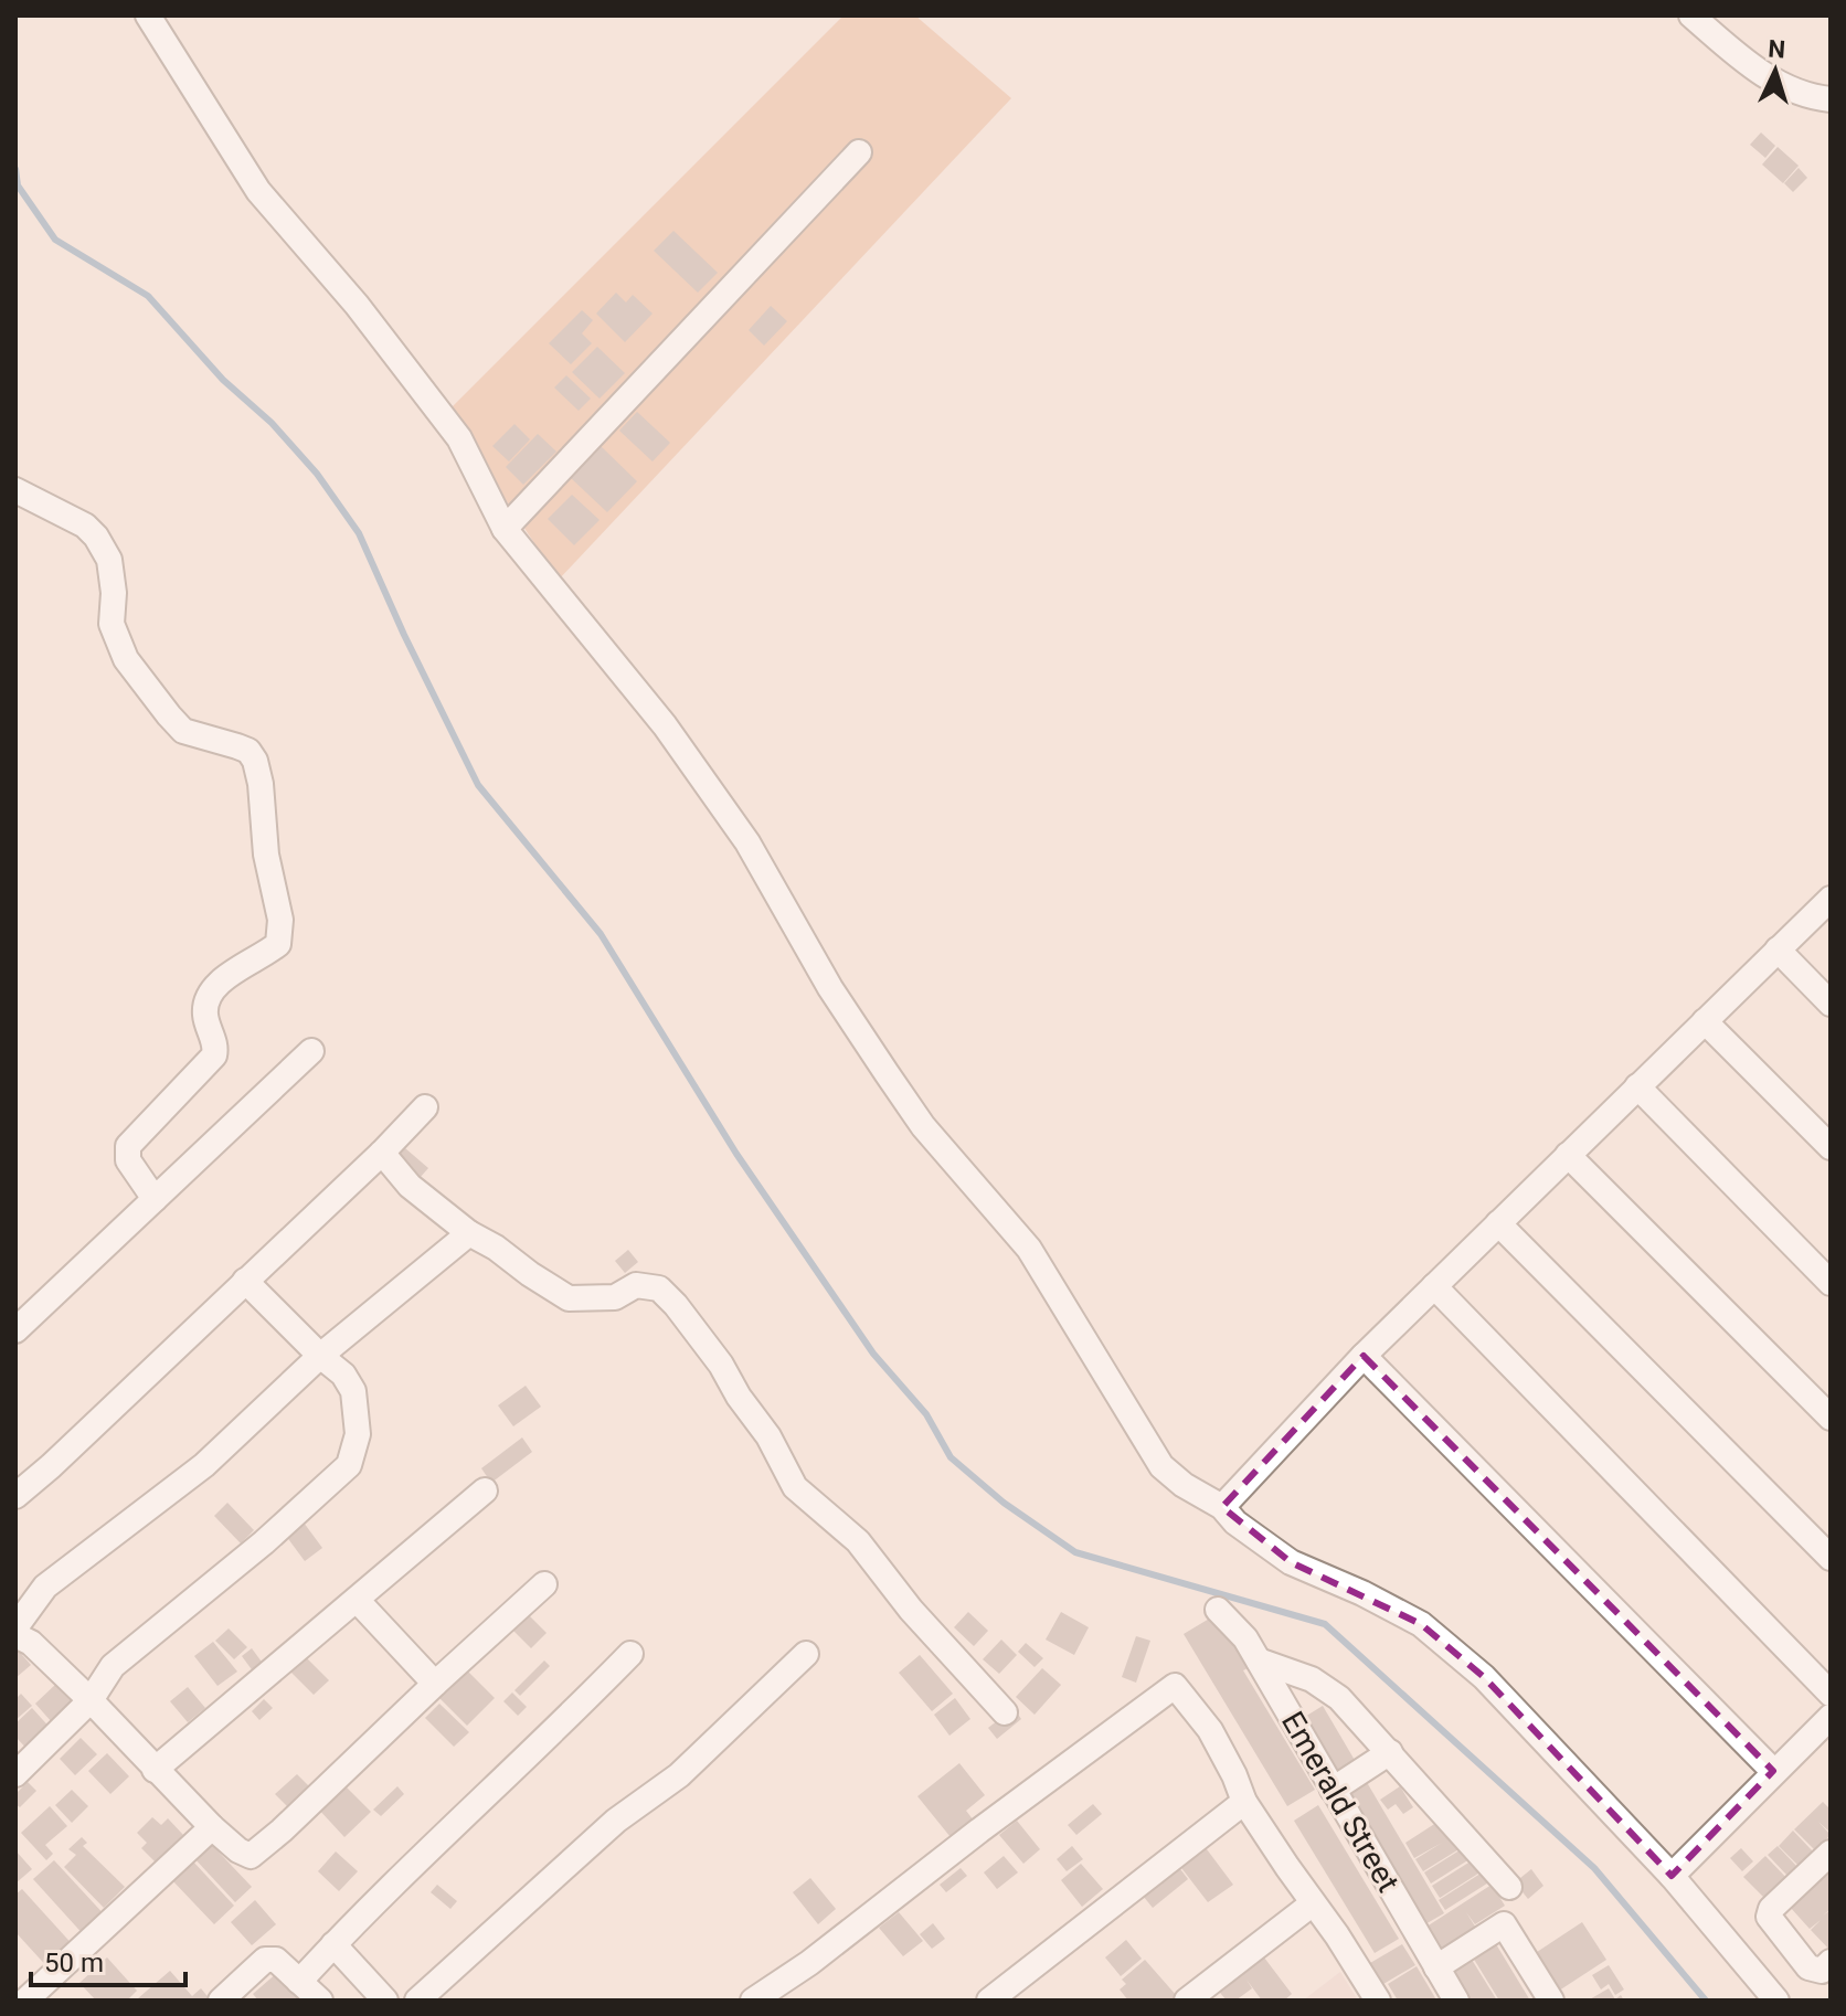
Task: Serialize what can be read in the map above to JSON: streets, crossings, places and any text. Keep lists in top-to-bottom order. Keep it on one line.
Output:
{"streets":{"street":["Emerald Street"]},"scale_bar":"50 m","north":"top"}
